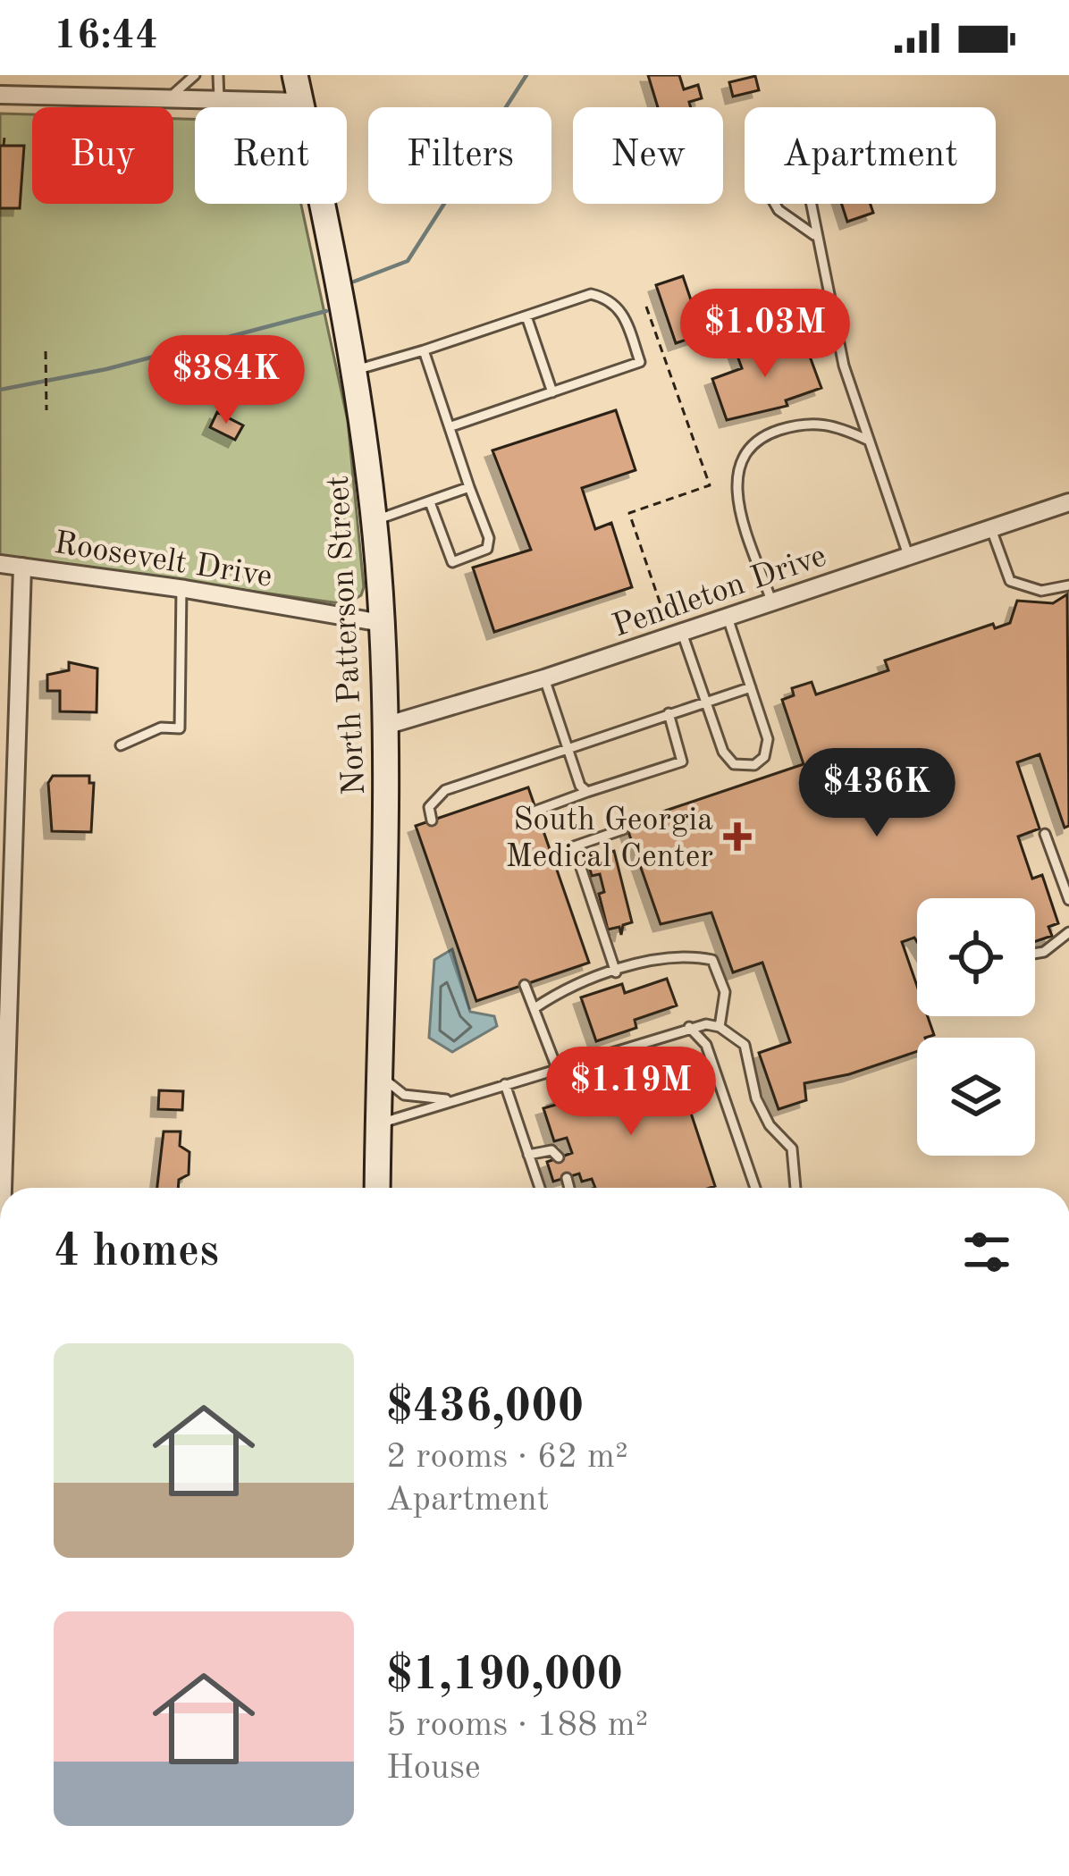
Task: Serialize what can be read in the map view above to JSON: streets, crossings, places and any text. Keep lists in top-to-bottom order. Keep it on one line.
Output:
{"streets":{"main road":["North Patterson Street"],"street":["Roosevelt Drive","Pendleton Drive"]},"crossings":[["Roosevelt Drive","North Patterson Street"],["Pendleton Drive","North Patterson Street"]],"places":{"health":["South Georgia Medical Center"]},"page":{"status":"16:44","chip":["Buy","Rent","Filters","New","Apartment"],"price":["$1.03M","$384K","$436K","$1.19M"],"heading":"4 homes","list":[{"name":"$436,000","note":"2 rooms · 62 m² · Apartment"},{"name":"$1,190,000","note":"5 rooms · 188 m² · House"}]}}
